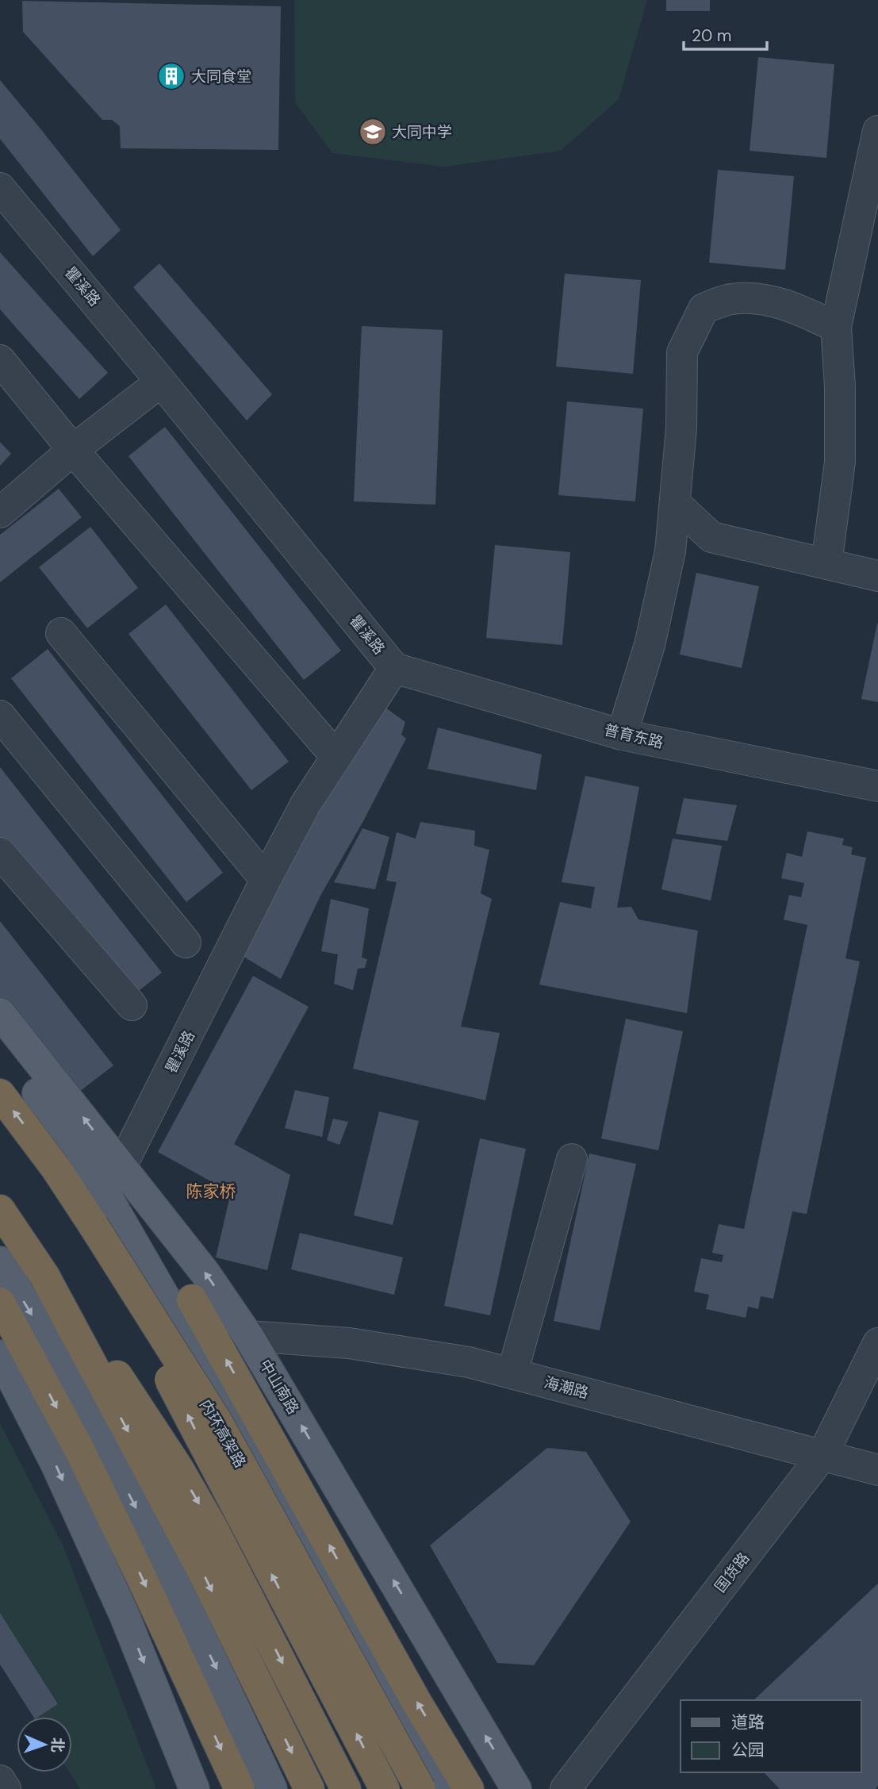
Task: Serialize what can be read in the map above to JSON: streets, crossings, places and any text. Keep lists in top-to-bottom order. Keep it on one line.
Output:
{"streets":{"highway":["内环高架路"],"main road":["中山南路"],"street":["瞿溪路","普育东路","海潮路","国货路"]},"crossings":[["瞿溪路","普育东路"],["瞿溪路","中山南路"],["中山南路","海潮路"],["海潮路","国货路"]],"districts":["陈家桥"],"places":{"building":["大同食堂"],"school or university":["大同中学"]},"legend":["道路","公园"],"scale_bar":"20 m","north":"right"}
